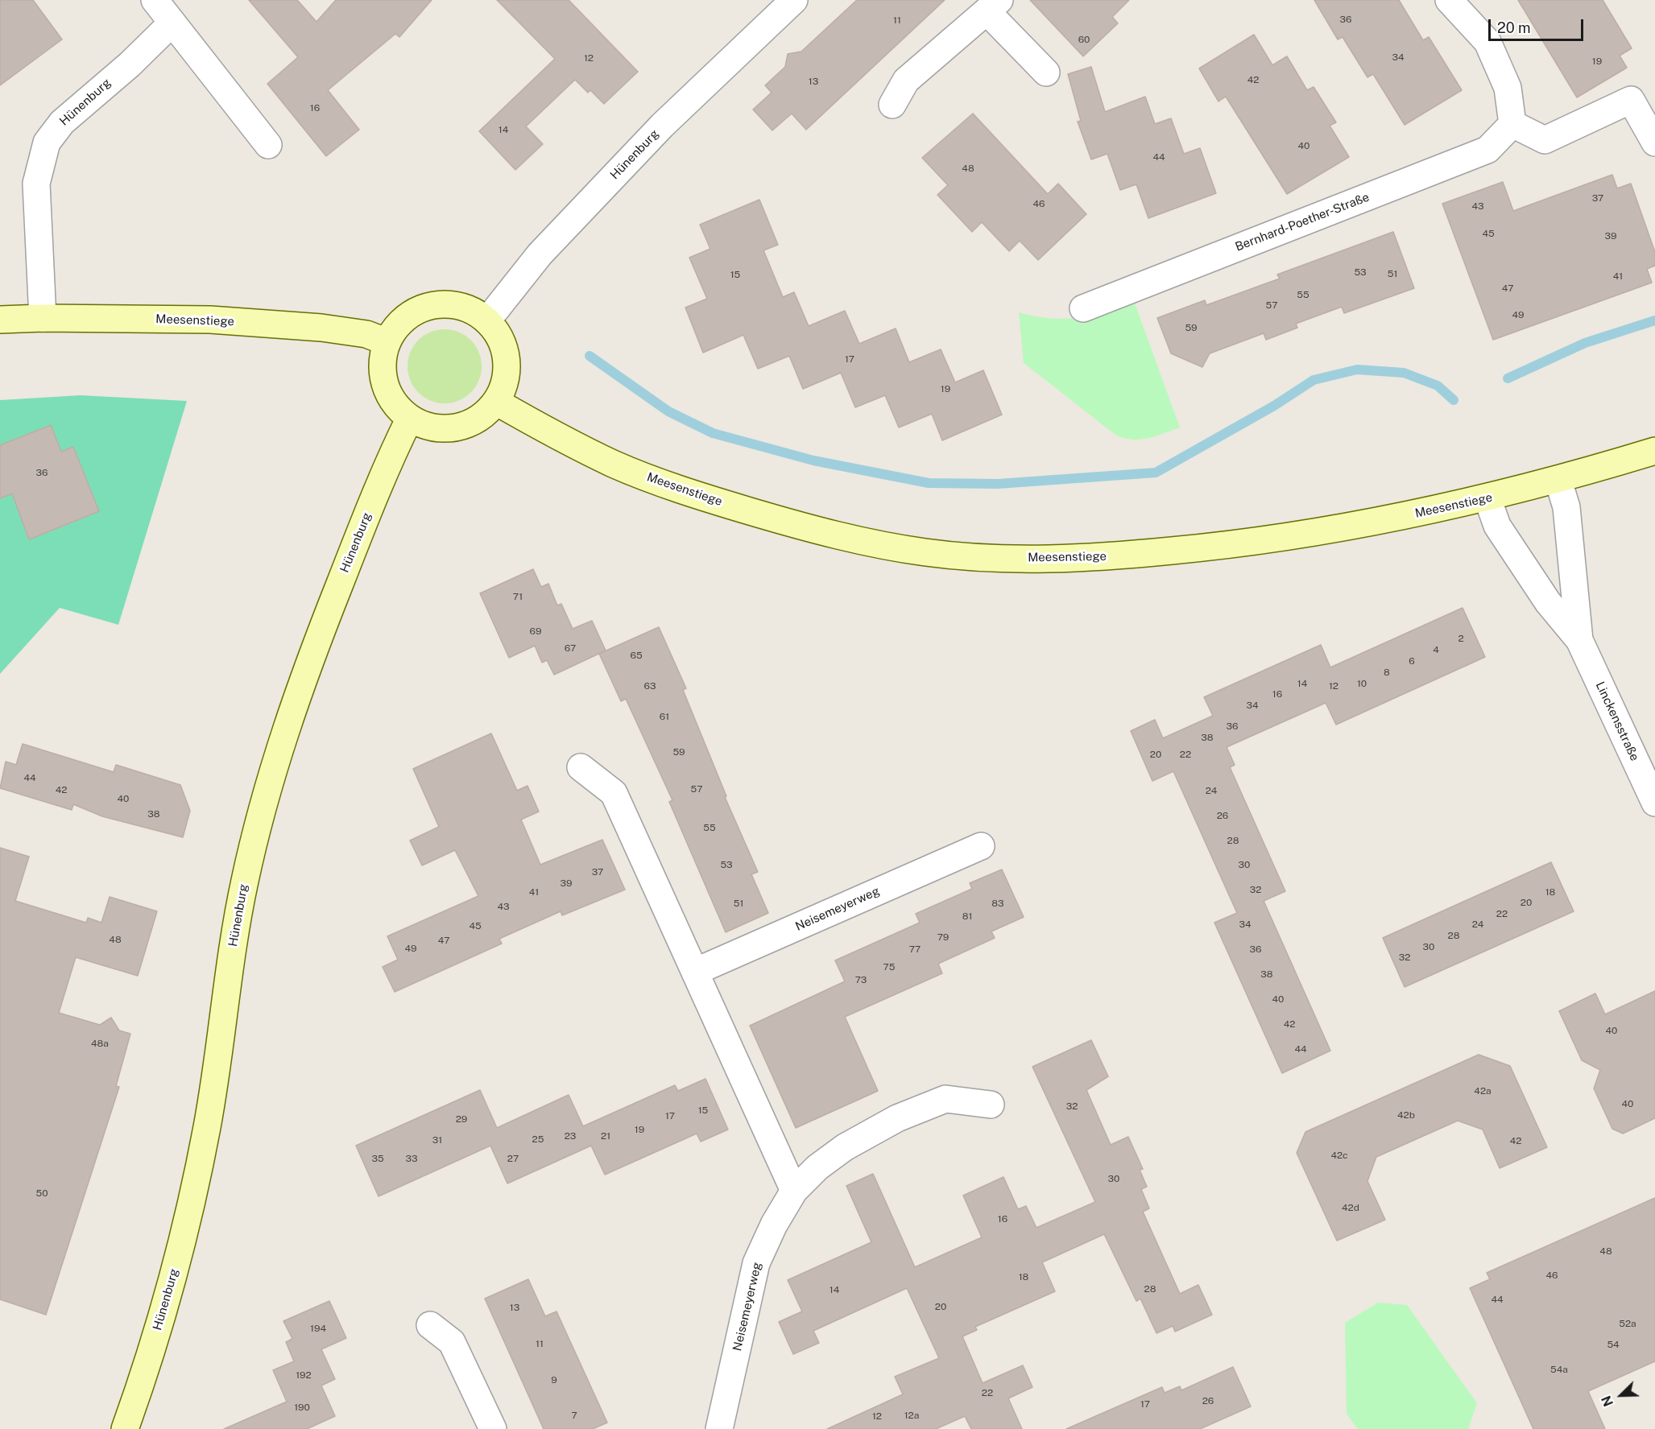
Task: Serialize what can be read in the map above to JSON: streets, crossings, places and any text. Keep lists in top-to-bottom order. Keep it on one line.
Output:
{"streets":{"street":["Hünenburg","Bernhard-Poether-Straße","Meesenstiege","Linckensstraße","Neisemeyerweg"]},"crossings":[["Hünenburg","Meesenstiege"],["Meesenstiege","Linckensstraße"]],"house_numbers":["36","11","60","34","12","19","42","13","16","14","40","44","48","37","46","43","45","39","53","51","15","41","47","55","57","49","59","17","19","36","71","69","2","67","4","65","6","8","14","10","63","12","16","34","61","36","38","59","20","22","44","57","42","24","40","38","26","55","28","53","30","37","39","32","41","18","20","51","83","43","22","81","34","24","45","28","79","48","47","30","49","77","36","32","75","38","73","40","42","40","48a","44","42a","40","32","15","42b","17","29","19","23","21","25","31","42","42c","35","33","27","30","50","42d","16","48","46","18","28","14","44","20","13","52a","194","11","54","54a","192","9","22","26","17","190","7","12a","12"],"scale_bar":"20 m","north":"bottom left"}
